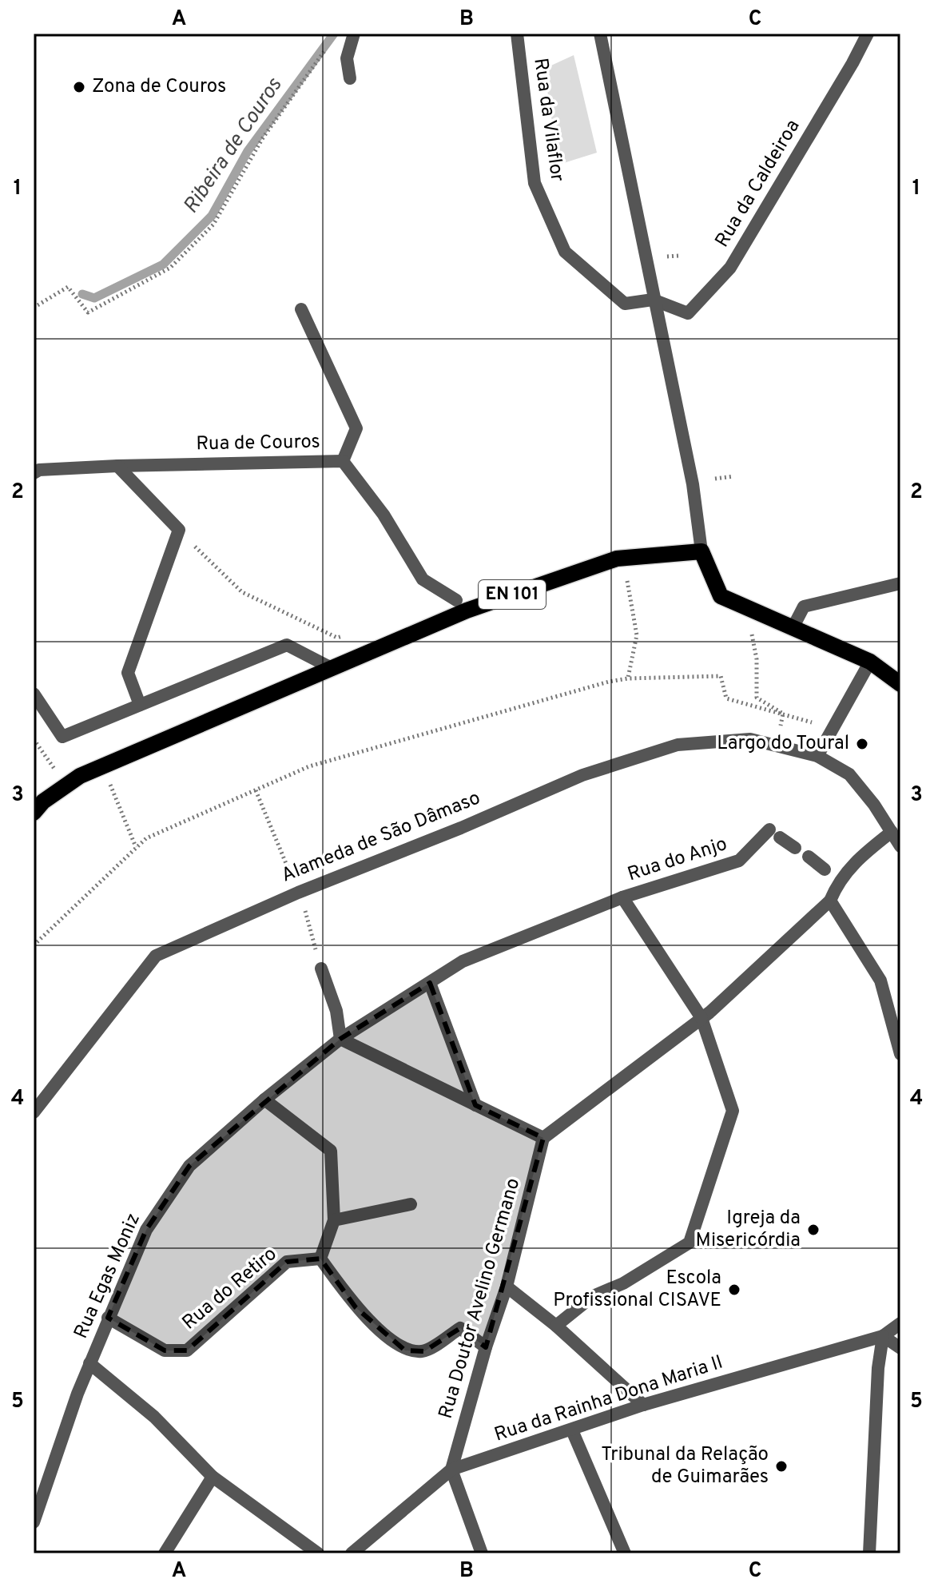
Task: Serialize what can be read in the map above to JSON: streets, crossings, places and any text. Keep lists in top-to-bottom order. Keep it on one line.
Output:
{"streets":{"main road":["EN 101"],"street":["Rua da Vilaflor","Rua da Caldeiroa","Rua de Couros","Alameda de São Dâmaso","Rua do Anjo","Rua Egas Moniz","Rua do Retiro","Rua Doutor Avelino Germano","Rua da Rainha Dona Maria II"]},"crossings":[["Rua da Vilaflor","Rua da Caldeiroa"],["Rua do Anjo","Rua Egas Moniz"],["Rua Egas Moniz","Rua do Retiro"],["Rua Doutor Avelino Germano","Rua da Rainha Dona Maria II"]],"water":["Ribeira de Couros"],"places":["Zona de Couros","Largo do Toural","Igreja da Misericórdia","Escola Profissional CISAVE","Tribunal da Relação de Guimarães"],"grid":{"columns":["A","B","C"],"rows":["1","2","3","4","5"]}}
